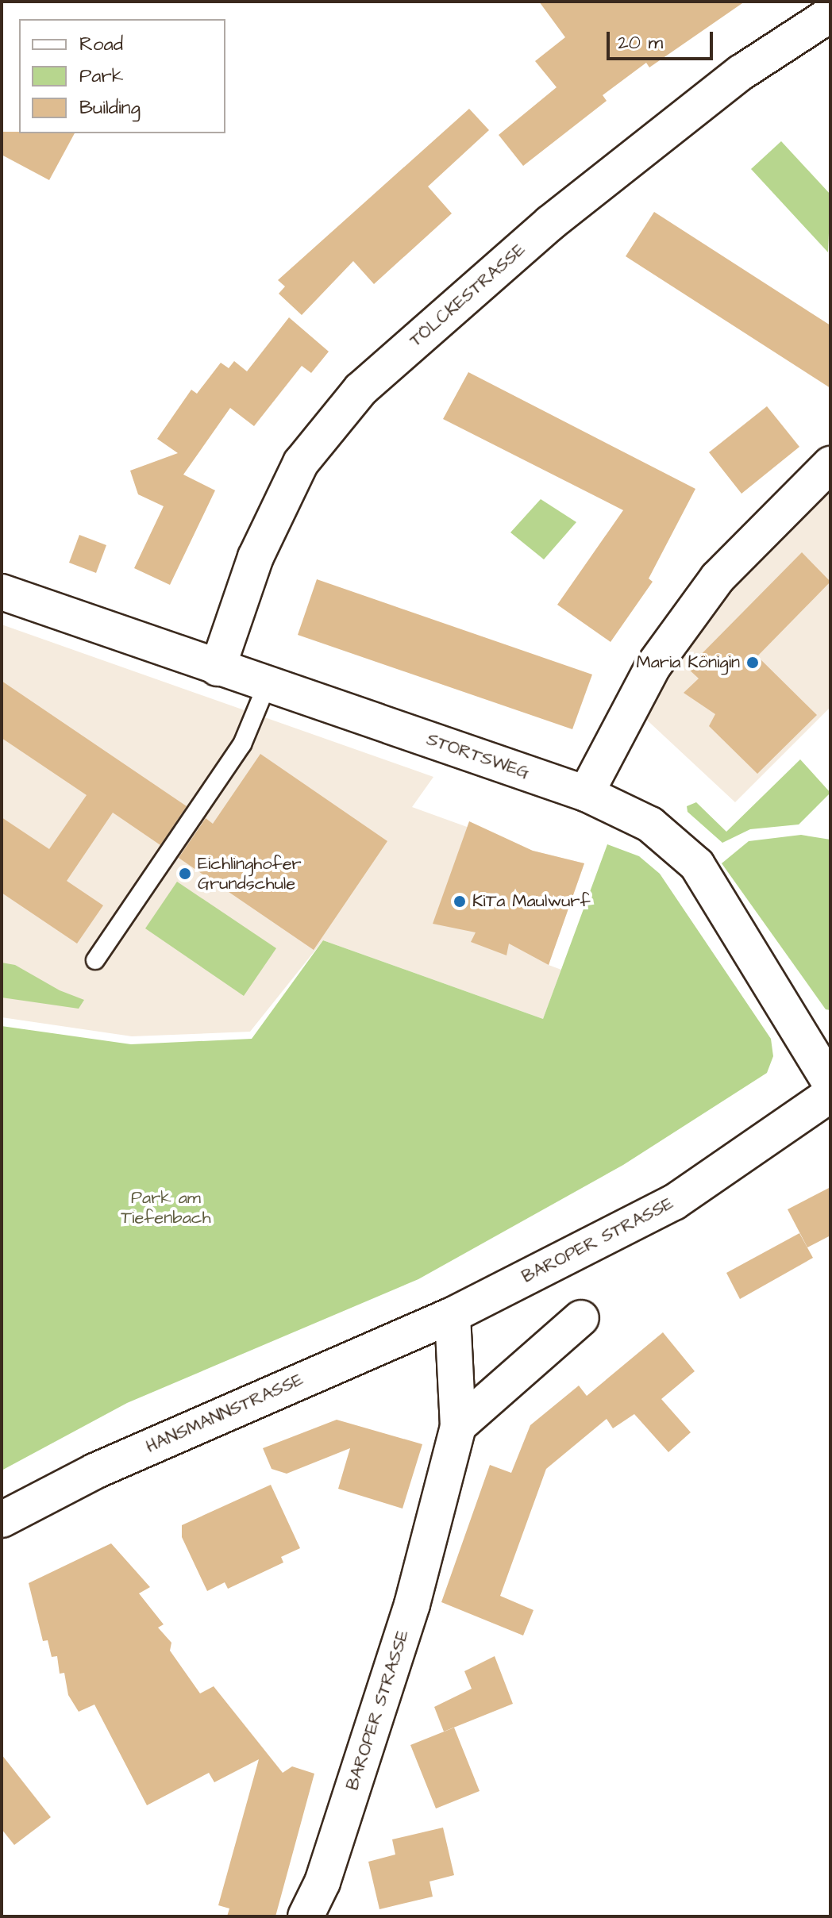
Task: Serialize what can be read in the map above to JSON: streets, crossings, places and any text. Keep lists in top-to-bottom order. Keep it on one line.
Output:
{"streets":{"street":["TÖLCKESTRASSE","STORTSWEG","BAROPER STRASSE","HANSMANNSTRASSE"]},"crossings":[["TÖLCKESTRASSE","STORTSWEG"],["BAROPER STRASSE","HANSMANNSTRASSE"]],"parks":["Park am Tiefenbach"],"places":["Maria Königin","Eichlinghofer Grundschule","KiTa Maulwurf"],"legend":["Road","Park","Building"],"scale_bar":"20 m"}
